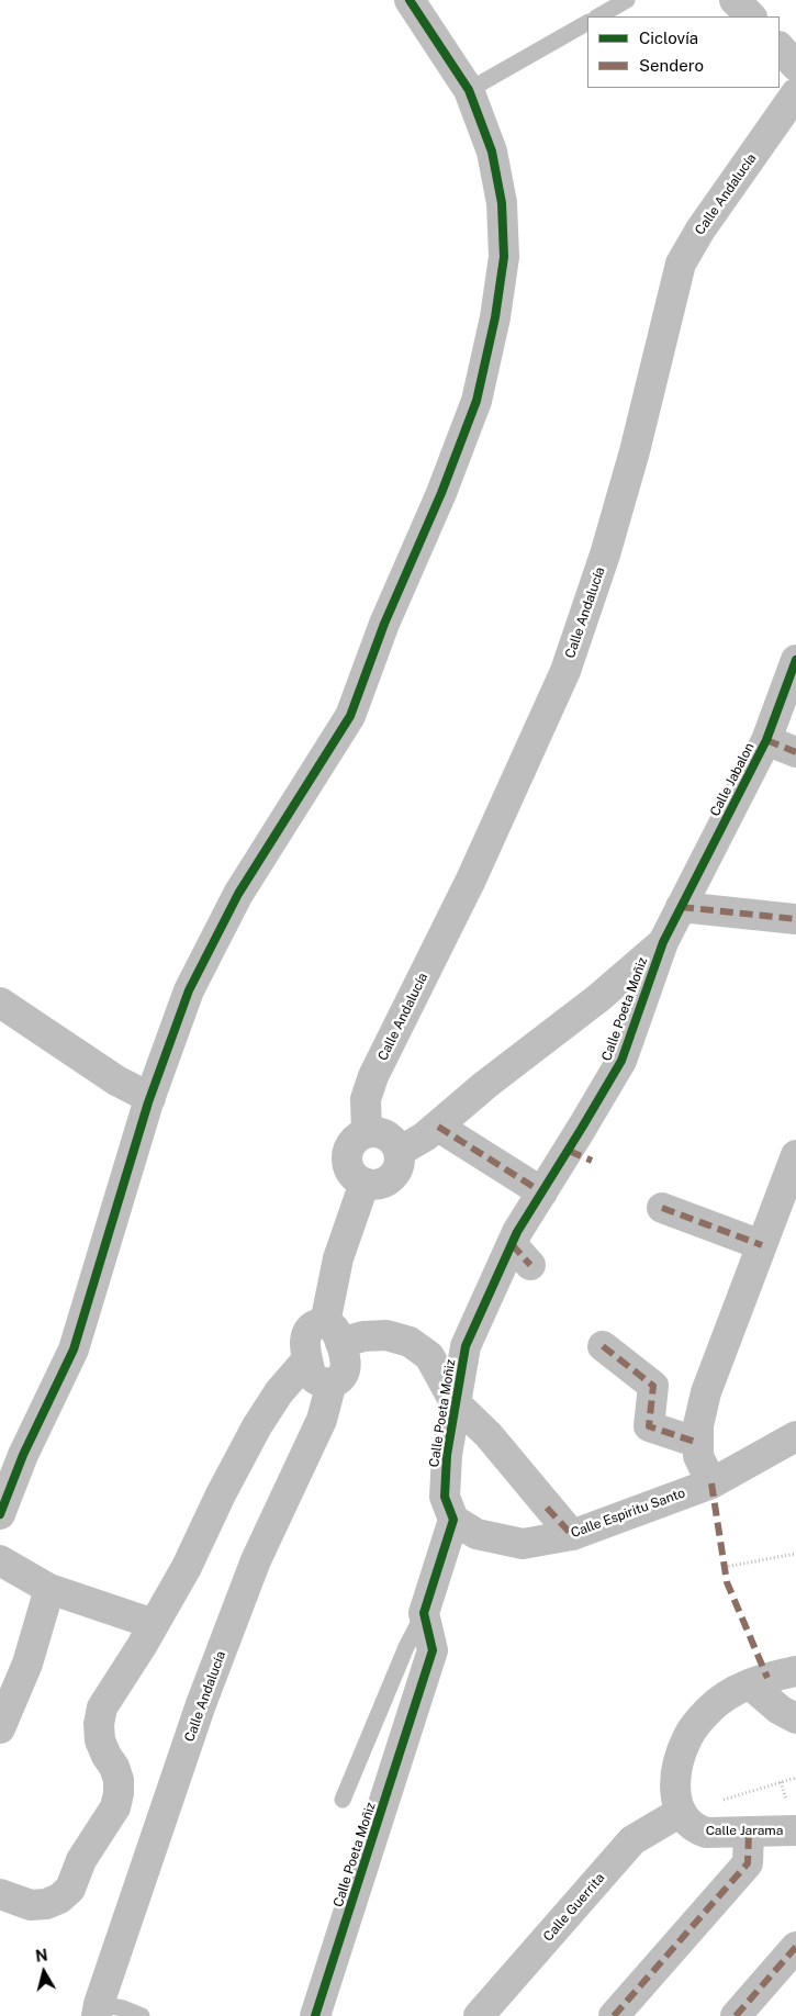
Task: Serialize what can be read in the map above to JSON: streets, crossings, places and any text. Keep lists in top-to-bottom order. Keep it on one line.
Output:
{"streets":{"street":["Calle Andalucía","Calle Jabalon","Calle Poeta Moñiz","Calle Espiritu Santo","Calle Jarama","Calle Guerrita"]},"crossings":[["Calle Jabalon","Calle Poeta Moñiz"],["Calle Poeta Moñiz","Calle Espiritu Santo"],["Calle Jarama","Calle Guerrita"]],"legend":["Ciclovía","Sendero"],"north":"top"}
